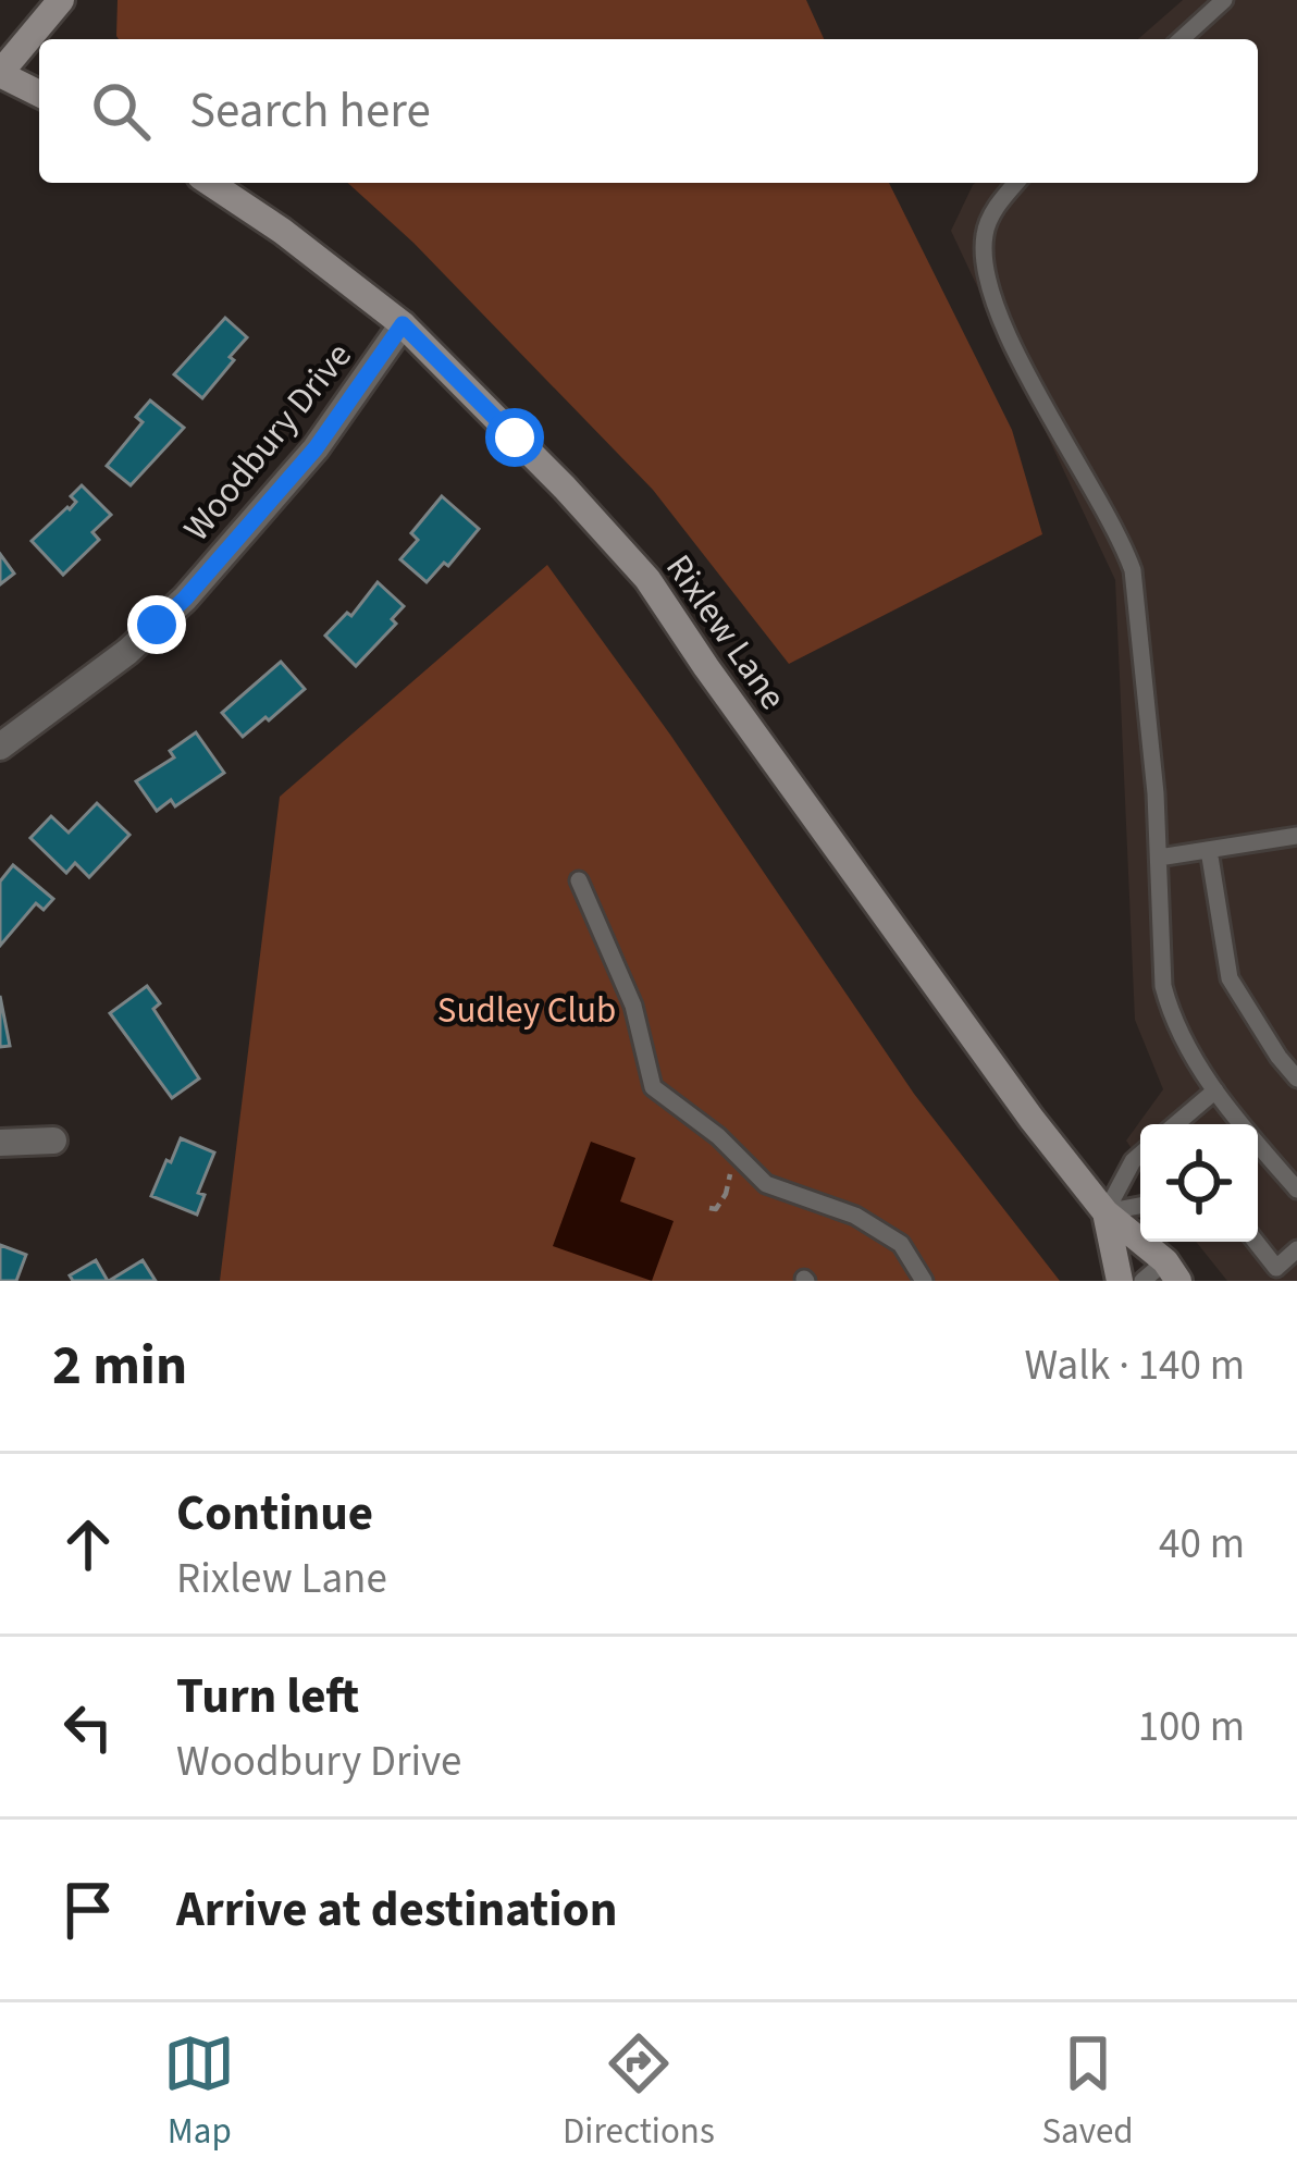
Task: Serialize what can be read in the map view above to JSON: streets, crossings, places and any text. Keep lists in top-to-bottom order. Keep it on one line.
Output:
{"streets":{"street":["Woodbury Drive","Rixlew Lane"]},"crossings":[["Woodbury Drive","Rixlew Lane"]],"parks":["Sudley Club"],"page":{"search":"Search here","heading":["2 min","Walk · 140 m"],"list":[["Continue","Rixlew Lane","40 m"],["Turn left","Woodbury Drive","100 m"],"Arrive at destination"],"nav":["Map","Directions","Saved"]}}
